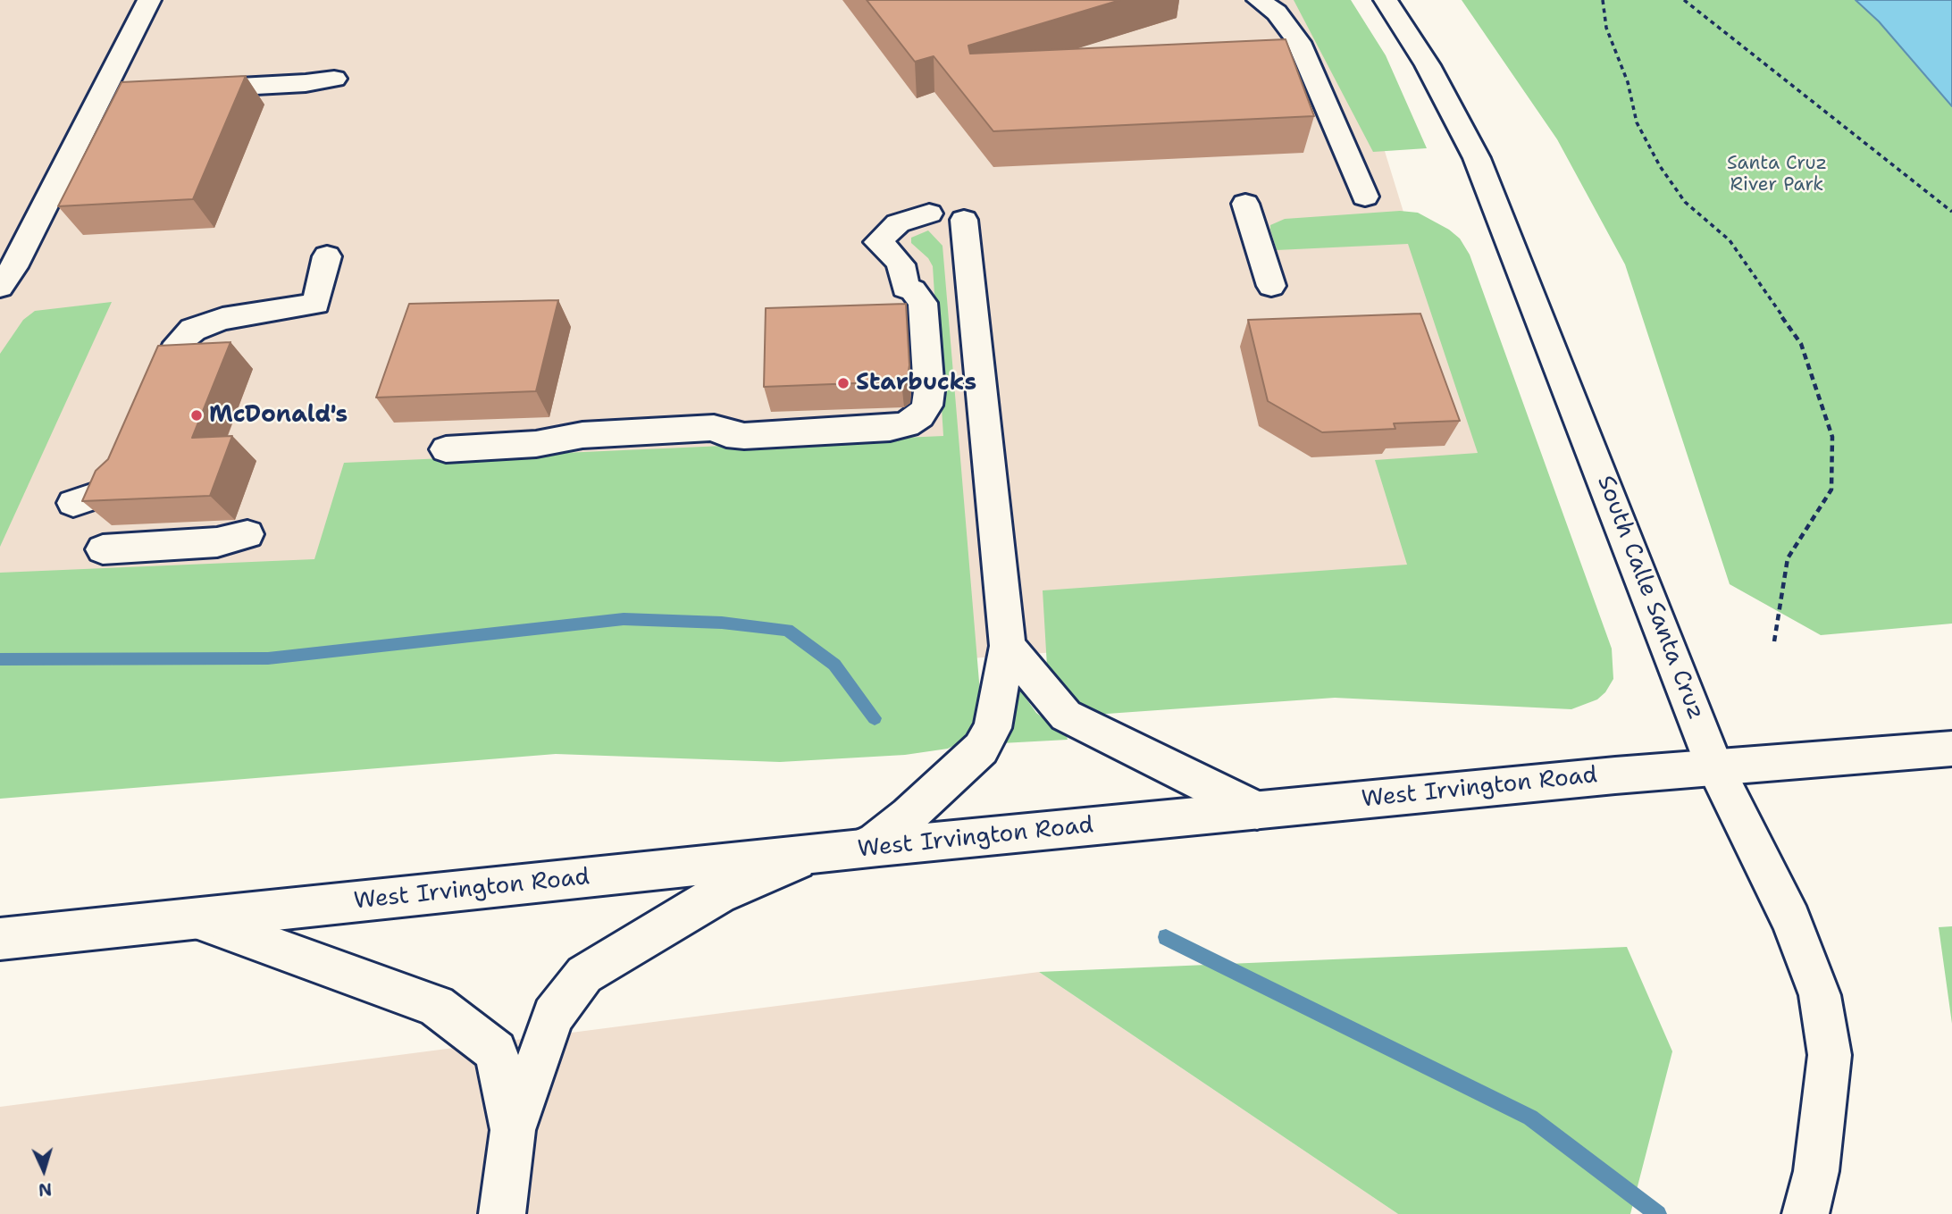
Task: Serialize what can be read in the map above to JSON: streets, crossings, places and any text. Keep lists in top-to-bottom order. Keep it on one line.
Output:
{"streets":{"main road":["South Calle Santa Cruz","West Irvington Road"]},"crossings":[["South Calle Santa Cruz","West Irvington Road"]],"parks":["Santa Cruz River Park"],"places":["Starbucks","McDonald's"],"north":"bottom"}
